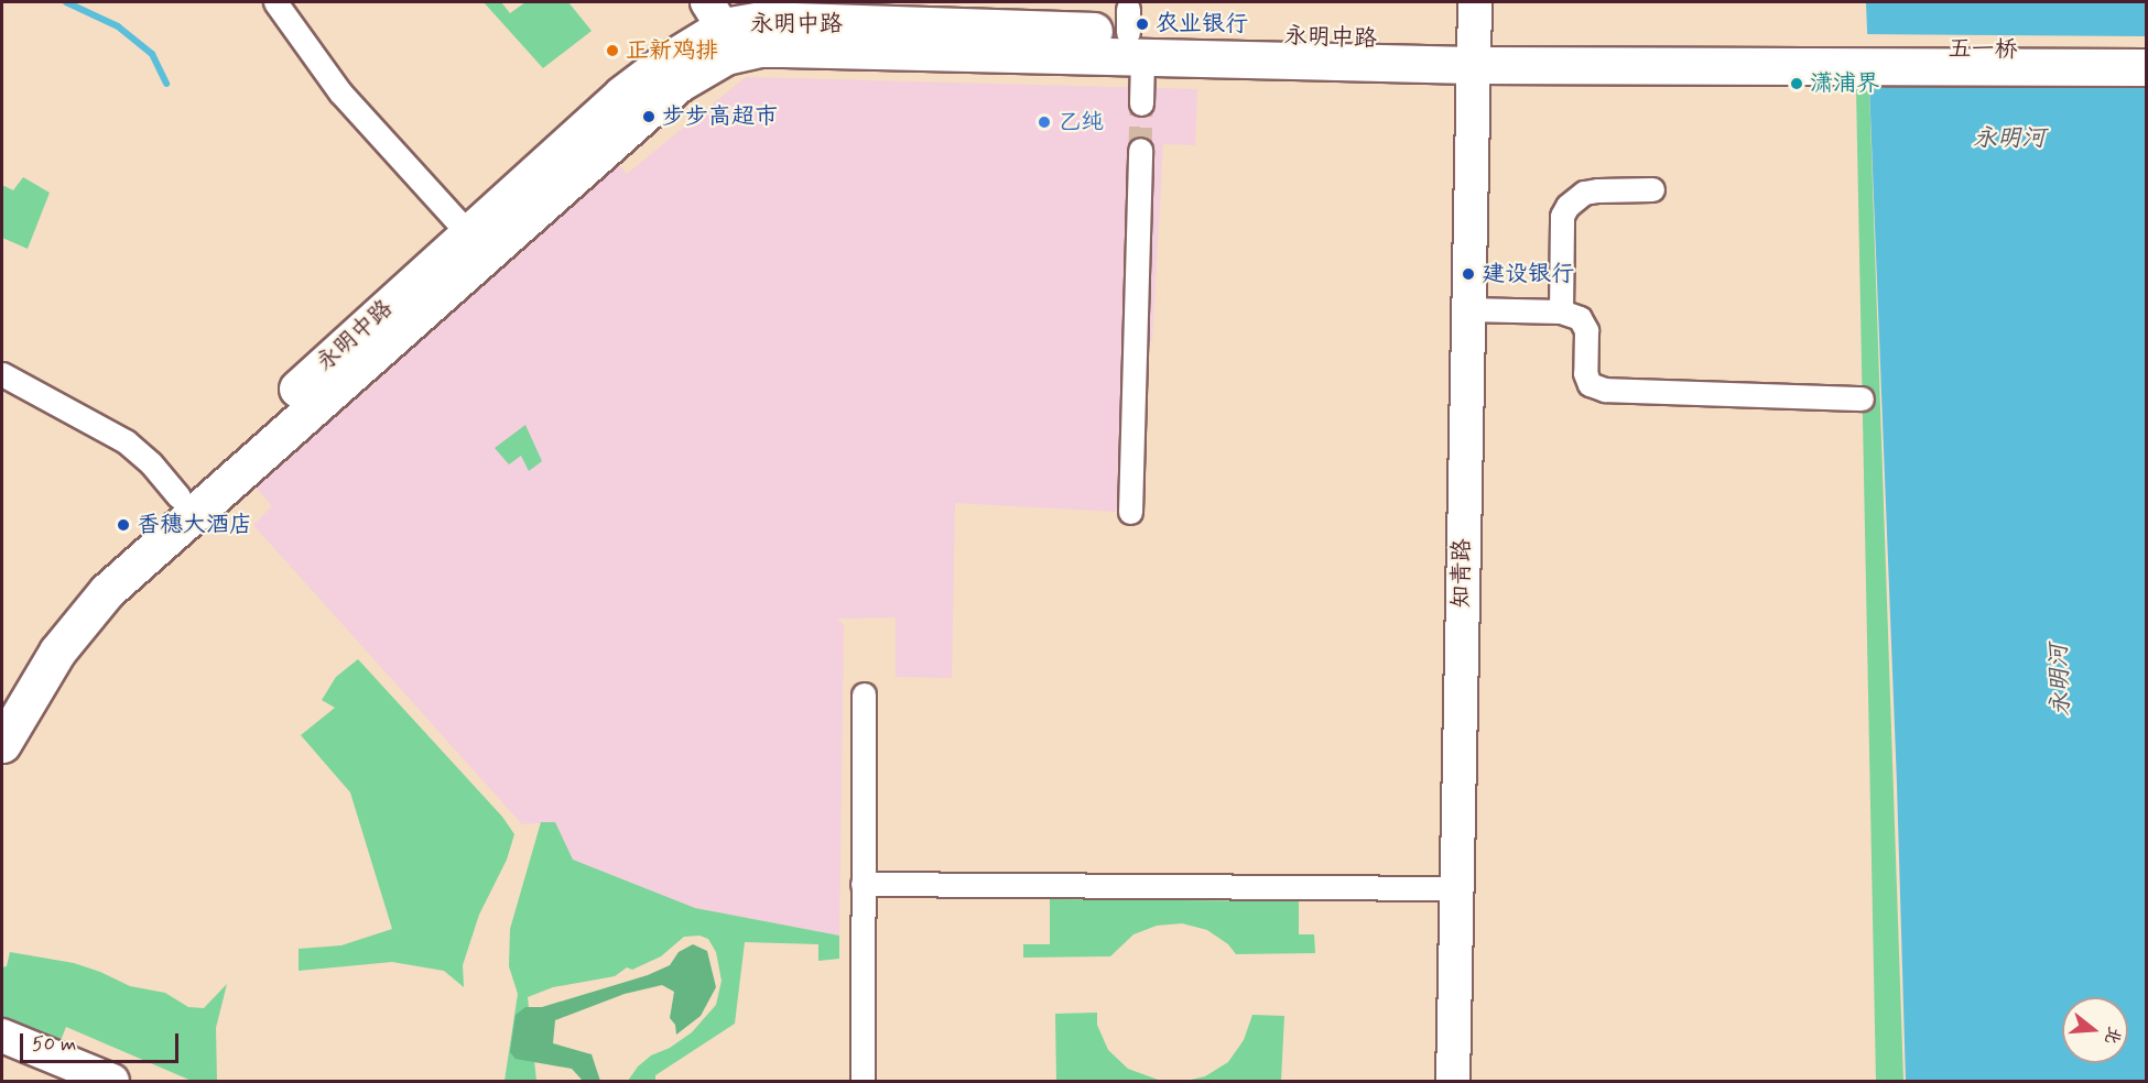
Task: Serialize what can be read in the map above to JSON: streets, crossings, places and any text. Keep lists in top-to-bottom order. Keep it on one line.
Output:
{"streets":{"main road":["永明中路","五一桥","知青路"]},"crossings":[["永明中路","五一桥"],["永明中路","知青路"]],"water":["永明河"],"places":["农业银行","正新鸡排","潇浦界","步步高超市","乙纯","建设银行","香穗大酒店"],"scale_bar":"50 m","north":"right"}
